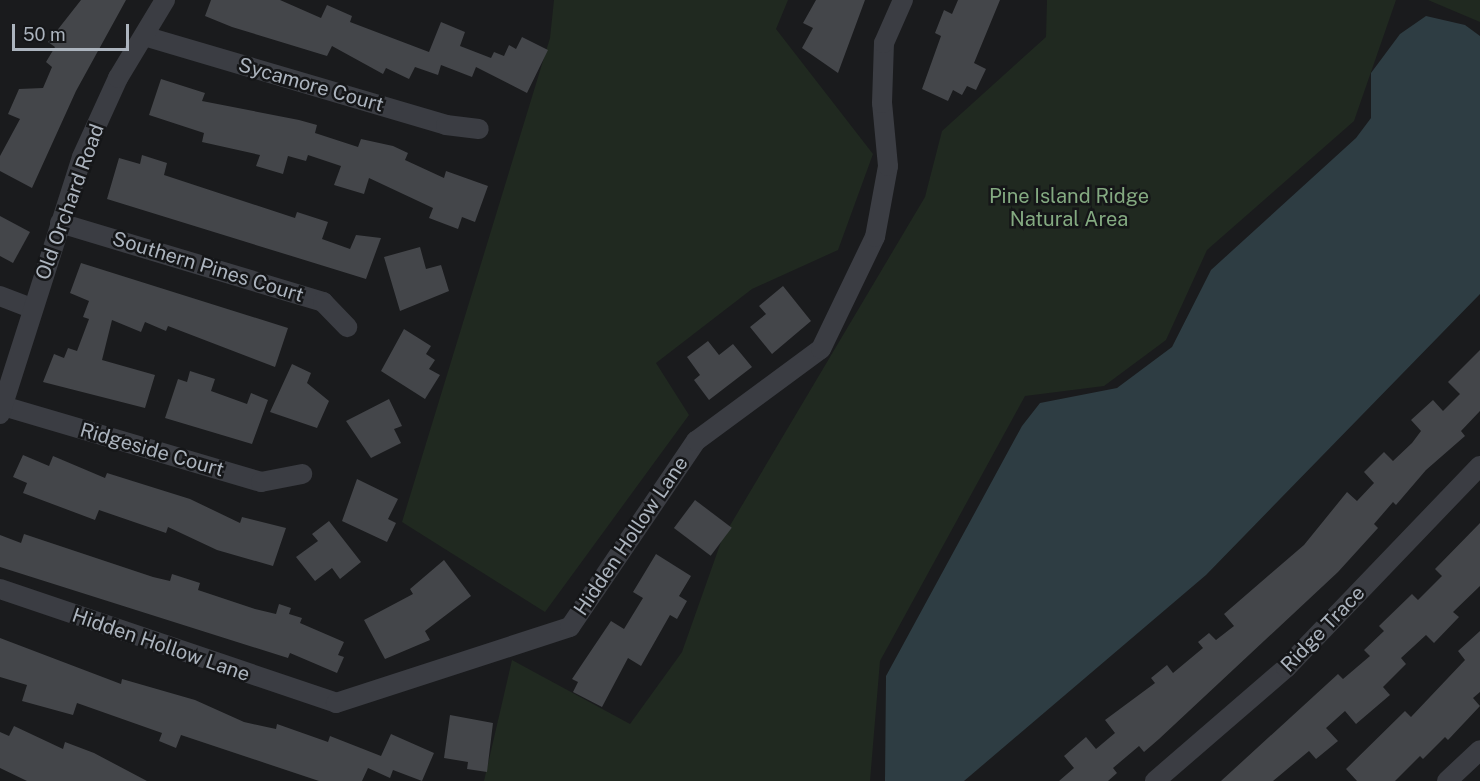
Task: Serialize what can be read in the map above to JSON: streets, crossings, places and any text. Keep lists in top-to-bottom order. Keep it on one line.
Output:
{"streets":{"street":["Sycamore Court","Old Orchard Road","Southern Pines Court","Ridgeside Court","Hidden Hollow Lane","Ridge Trace"]},"crossings":[["Sycamore Court","Old Orchard Road"],["Old Orchard Road","Southern Pines Court"],["Old Orchard Road","Ridgeside Court"]],"parks":["Pine Island Ridge Natural Area"],"scale_bar":"50 m"}
